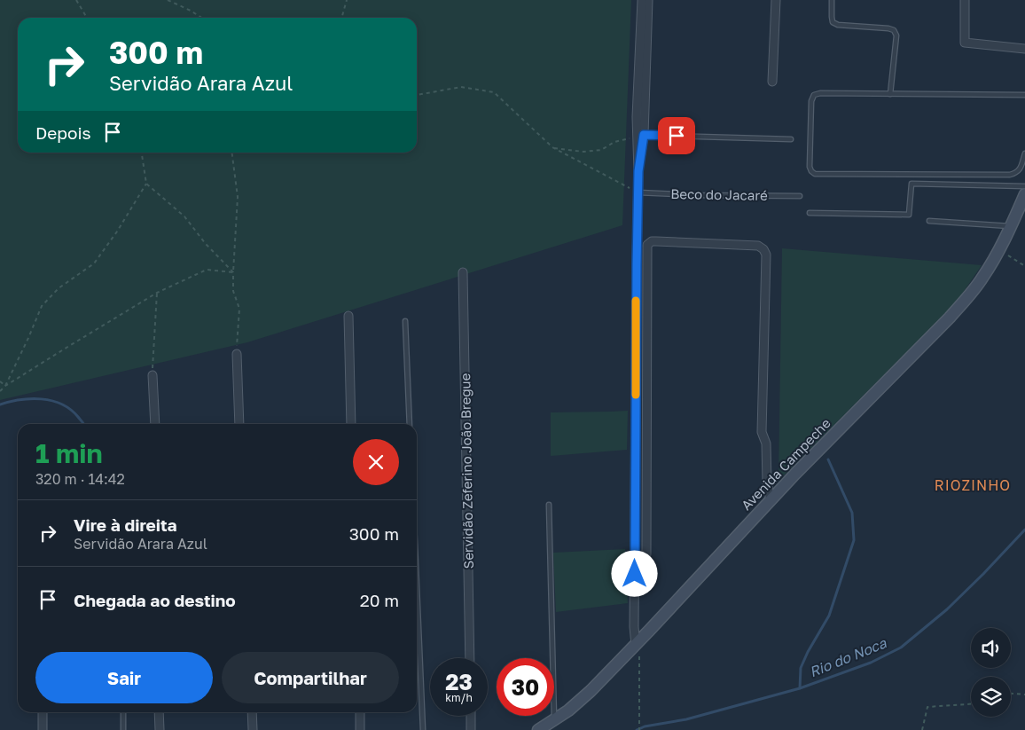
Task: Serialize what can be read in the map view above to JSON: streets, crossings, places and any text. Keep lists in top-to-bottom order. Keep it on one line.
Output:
{"streets":{"main road":["Avenida Campeche"],"street":["Servidão Zeferino João Bregue"],"lane":["Beco do Jacaré"]},"districts":["RIOZINHO"],"water":["Rio do Noca"],"page":{"turn":["300 m","Servidão Arara Azul"],"then":"Depois","heading":["1 min","320 m · 14:42"],"list":[{"name":"Vire à direita","note":"Servidão Arara Azul","value":"300 m"},{"name":"Chegada ao destino","value":"20 m"}],"buttons":["Sair","Compartilhar"],"speed":"23 km/h","limit":"30"}}
